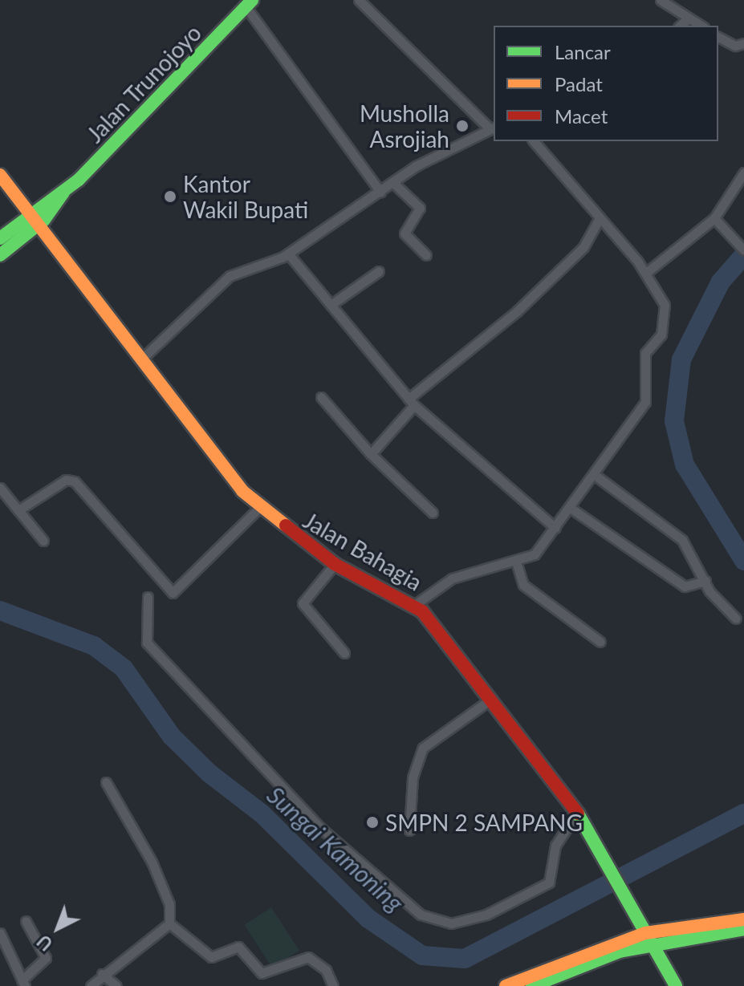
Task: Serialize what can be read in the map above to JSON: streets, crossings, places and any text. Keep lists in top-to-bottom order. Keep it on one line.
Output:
{"streets":{"main road":["Jalan Trunojoyo","Jalan Bahagia"]},"crossings":[["Jalan Trunojoyo","Jalan Bahagia"]],"water":["Sungai Kamoning"],"places":["Musholla Asrojiah","Kantor Wakil Bupati","SMPN 2 SAMPANG"],"legend":["Lancar","Padat","Macet"],"north":"bottom left"}
